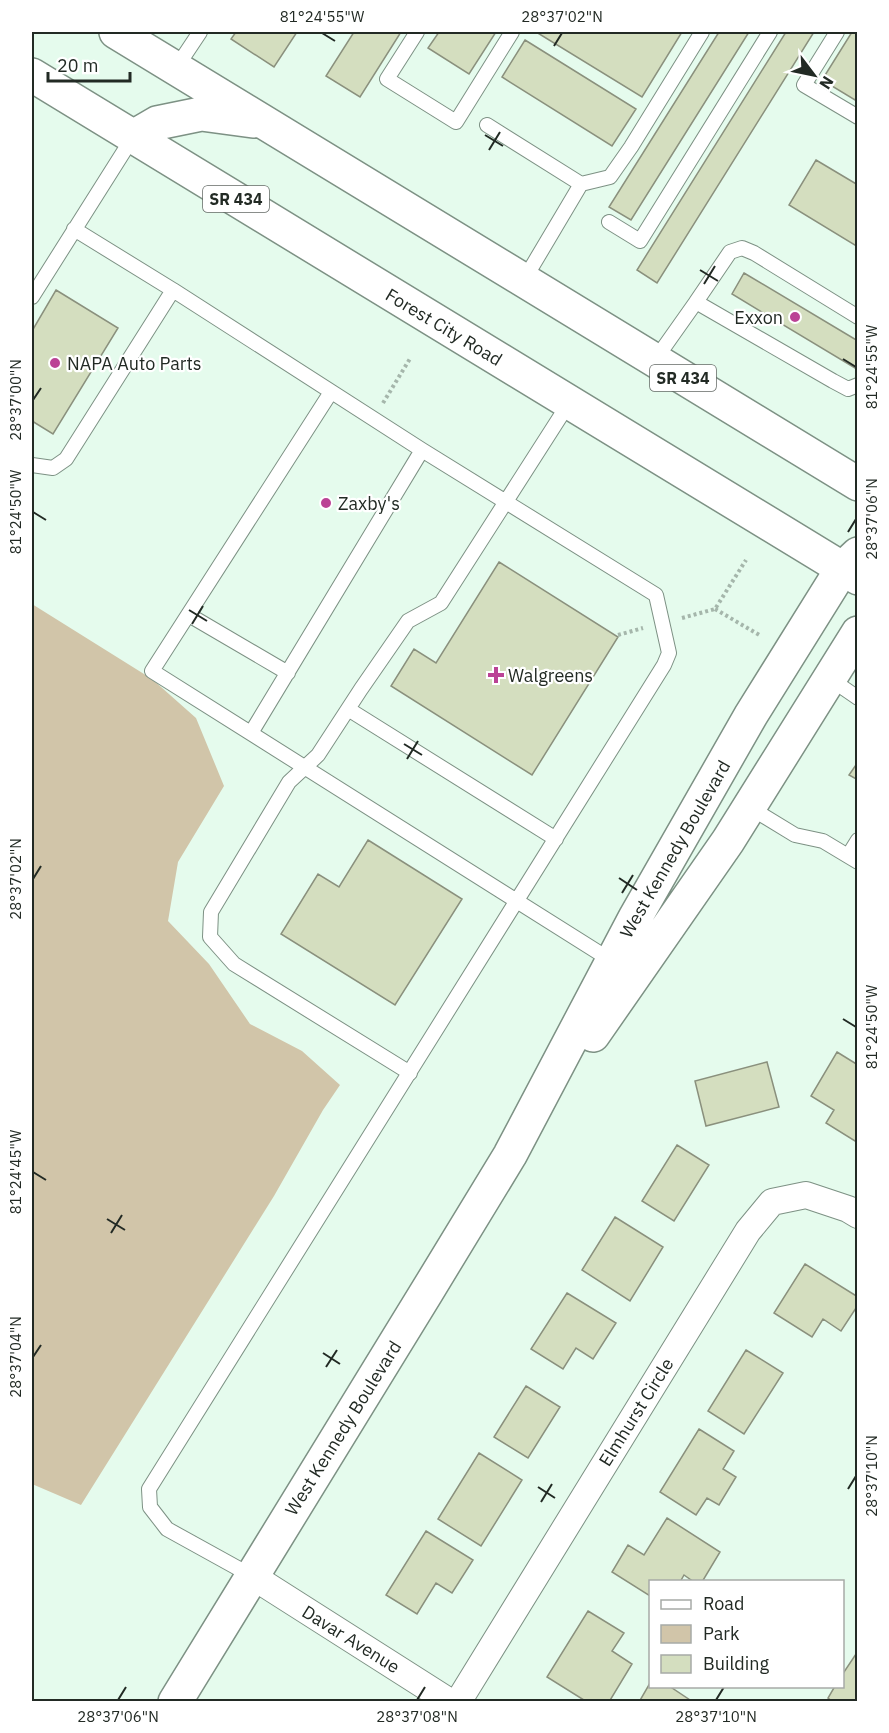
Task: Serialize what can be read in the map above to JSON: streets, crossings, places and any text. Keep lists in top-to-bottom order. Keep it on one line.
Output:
{"streets":{"main road":["SR 434","Forest City Road","West Kennedy Boulevard"],"street":["Elmhurst Circle","Davar Avenue"]},"crossings":[["Forest City Road","West Kennedy Boulevard"],["West Kennedy Boulevard","Davar Avenue"]],"places":{"other":["Exxon","NAPA Auto Parts","Zaxby's"],"health":["Walgreens"]},"legend":["Road","Park","Building"],"scale_bar":"20 m","north":"bottom right","coordinates":["81°24'55\"W","28°37'02\"N","28°37'00\"N","81°24'50\"W","28°37'06\"N","81°24'45\"W","28°37'04\"N","28°37'10\"N","28°37'08\"N"]}
